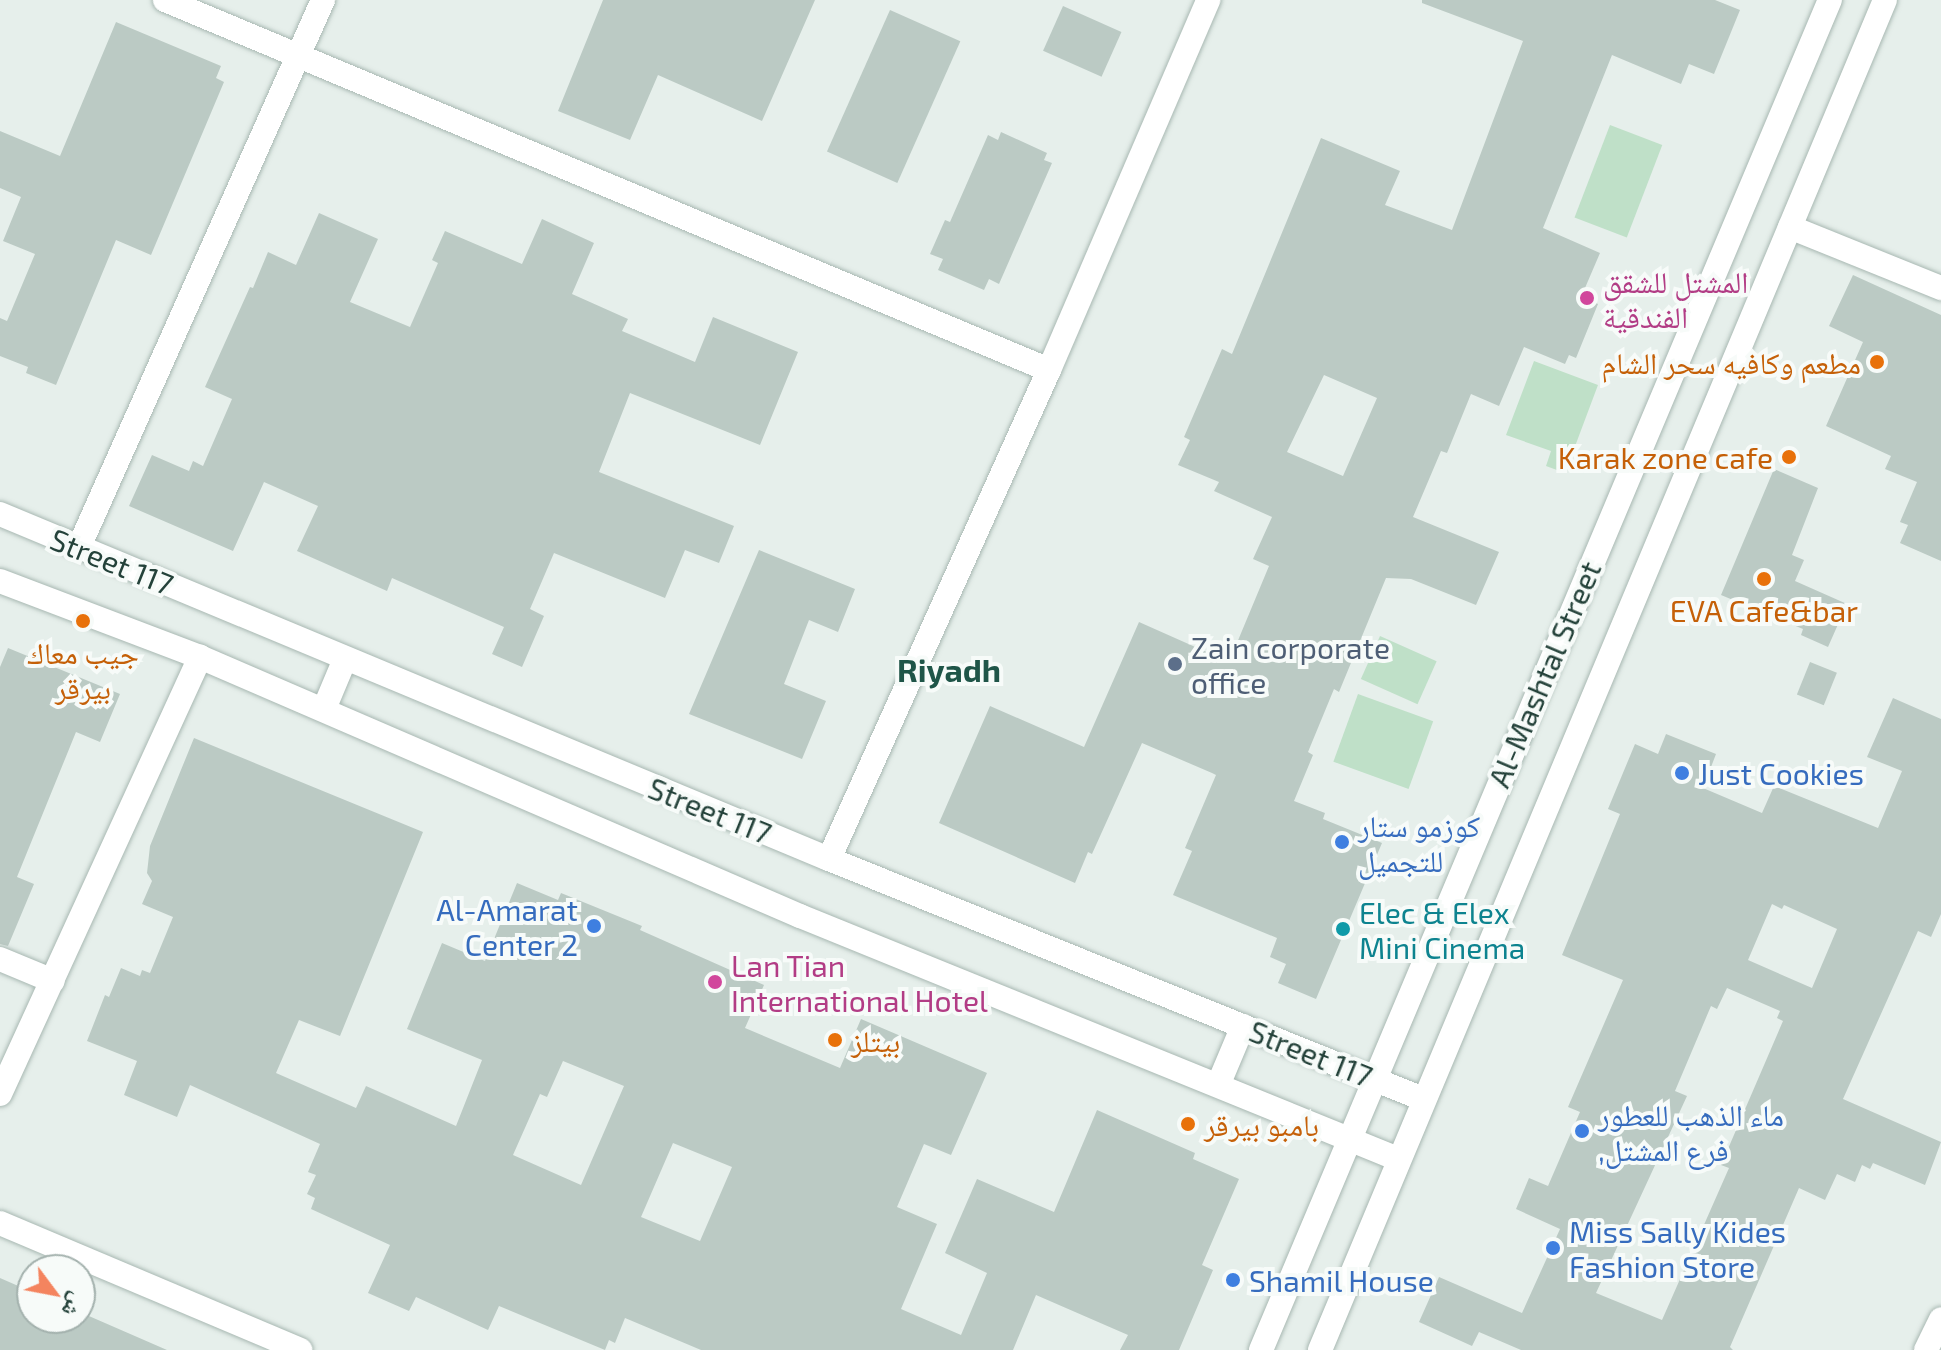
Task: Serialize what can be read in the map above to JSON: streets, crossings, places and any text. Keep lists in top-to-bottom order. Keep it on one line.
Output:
{"streets":{"street":["Street 117","Al-Mashtal Street"]},"crossings":[["Street 117","Al-Mashtal Street"]],"districts":["Riyadh"],"places":["المشتل للشقق الفندقية","مطعم وكافيه سحر الشام","Karak zone cafe","EVA Cafe&bar","جيب معاك بيرقر","Zain corporate office","Just Cookies","كوزمو ستار للتجميل","Al-Amarat Center 2","Elec & Elex Mini Cinema","Lan Tian International Hotel","بيتلز","بامبو بيرقر","ماء الذهب للعطور ,فرع المشتل","Miss Sally Kides Fashion Store","Shamil House"],"north":"bottom right"}
